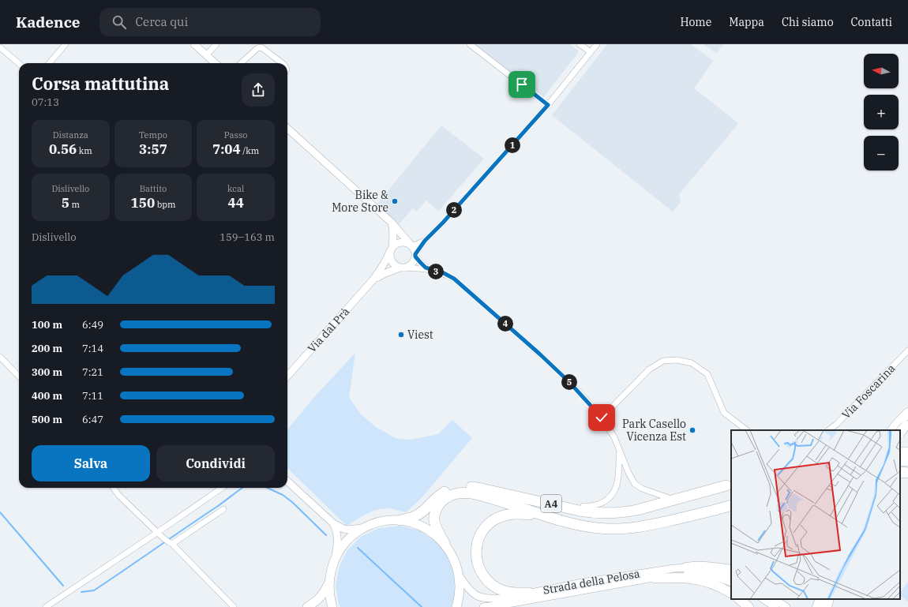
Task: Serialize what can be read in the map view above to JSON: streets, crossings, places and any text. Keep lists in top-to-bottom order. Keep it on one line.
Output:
{"streets":{"highway":["A4"],"street":["Via dal Prà","Via Foscarina","Strada della Pelosa"]},"places":["Bike & More Store","Viest","Park Casello Vicenza Est"],"north":"left","page":{"header":"Kadence","search":"Cerca qui","nav":["Home","Mappa","Chi siamo","Contatti"],"map_buttons":["+","−"],"heading":["Corsa mattutina","07:13"],"stats":[["Distanza","0.56 km"],["Tempo","3:57"],["Passo","7:04 /km"],["Dislivello","5 m"],["Battito","150 bpm"],["kcal","44"]],"pins":["1","2","3","4","5"],"chart":["Dislivello","159–163 m"],"list":[{"name":"100 m","note":"6:49"},{"name":"200 m","note":"7:14"},{"name":"300 m","note":"7:21"},{"name":"400 m","note":"7:11"},{"name":"500 m","note":"6:47"}],"buttons":["Salva","Condividi"]}}
